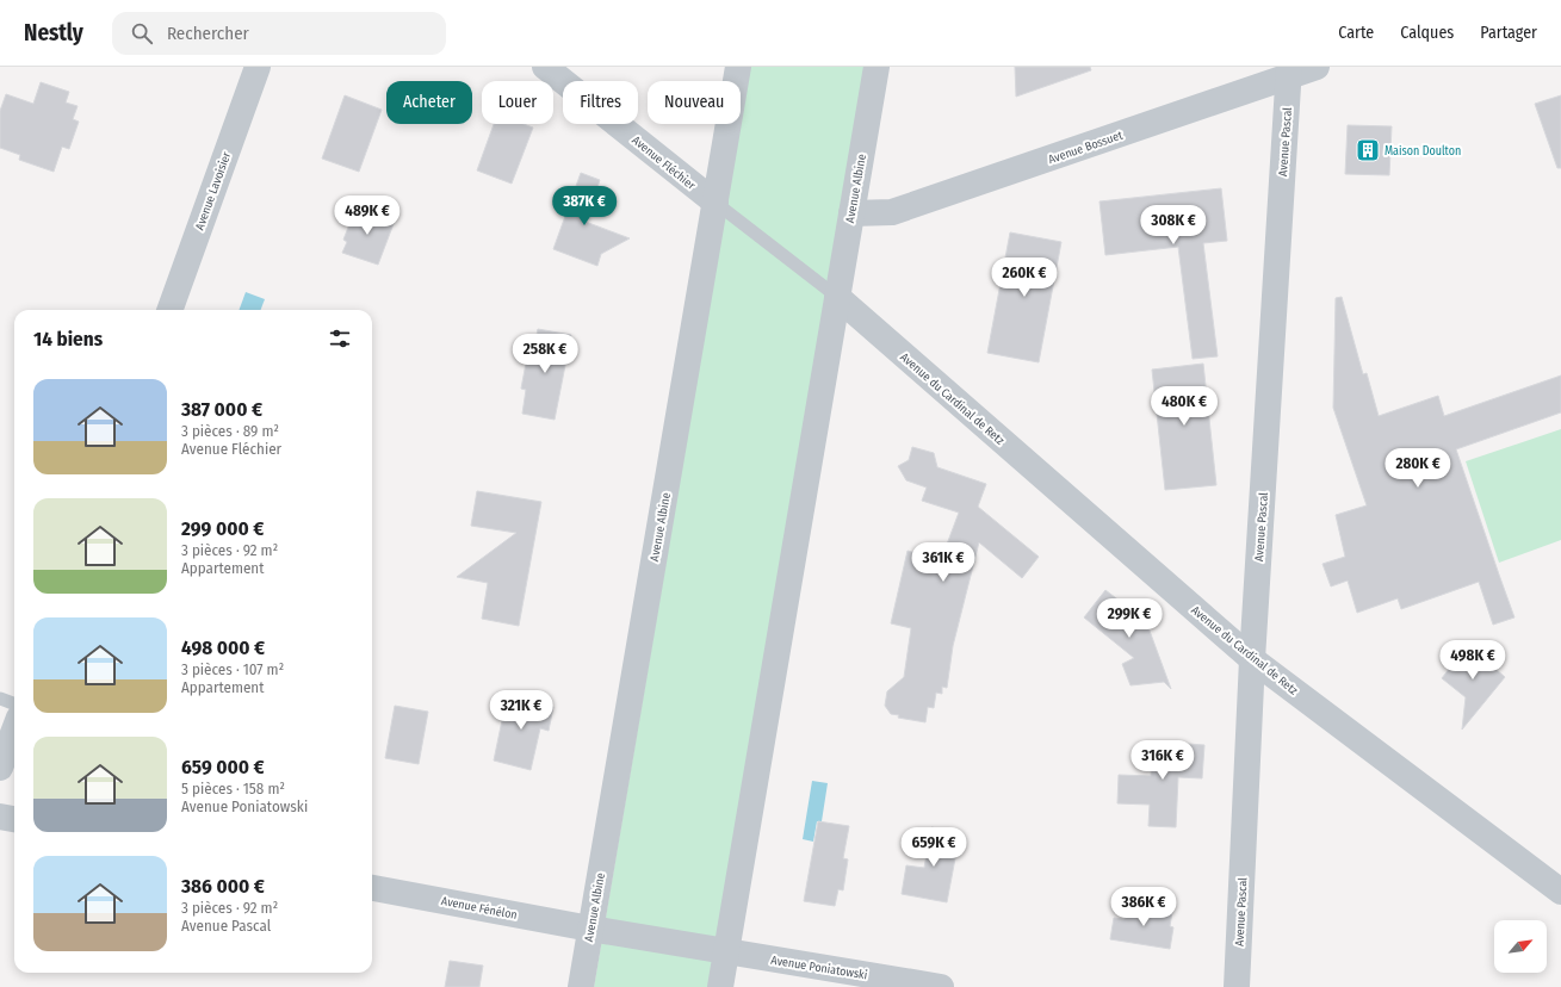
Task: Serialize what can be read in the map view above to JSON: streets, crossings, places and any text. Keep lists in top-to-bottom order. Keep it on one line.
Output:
{"streets":{"street":["Avenue Pascal","Avenue Bossuet","Avenue Fléchier","Avenue Albine","Avenue Lavoisier","Avenue du Cardinal de Retz","Avenue Fénélon","Avenue Poniatowski"]},"crossings":[["Avenue Pascal","Avenue Bossuet"],["Avenue Pascal","Avenue du Cardinal de Retz"],["Avenue Bossuet","Avenue Albine"],["Avenue Fléchier","Avenue Albine"],["Avenue Albine","Avenue du Cardinal de Retz"],["Avenue Albine","Avenue Fénélon"],["Avenue Albine","Avenue Poniatowski"],["Avenue Fénélon","Avenue Poniatowski"]],"places":{"building":["Maison Doulton"]},"north":"top right","page":{"header":"Nestly","search":"Rechercher","nav":["Carte","Calques","Partager"],"chip":["Acheter","Louer","Filtres","Nouveau"],"price":["387K €","489K €","308K €","260K €","258K €","480K €","280K €","361K €","299K €","498K €","321K €","316K €","659K €","386K €"],"heading":"14 biens","list":[{"name":"387 000 €","note":"3 pièces · 89 m² · Avenue Fléchier"},{"name":"299 000 €","note":"3 pièces · 92 m² · Appartement"},{"name":"498 000 €","note":"3 pièces · 107 m² · Appartement"},{"name":"659 000 €","note":"5 pièces · 158 m² · Avenue Poniatowski"},{"name":"386 000 €","note":"3 pièces · 92 m² · Avenue Pascal"}]}}
